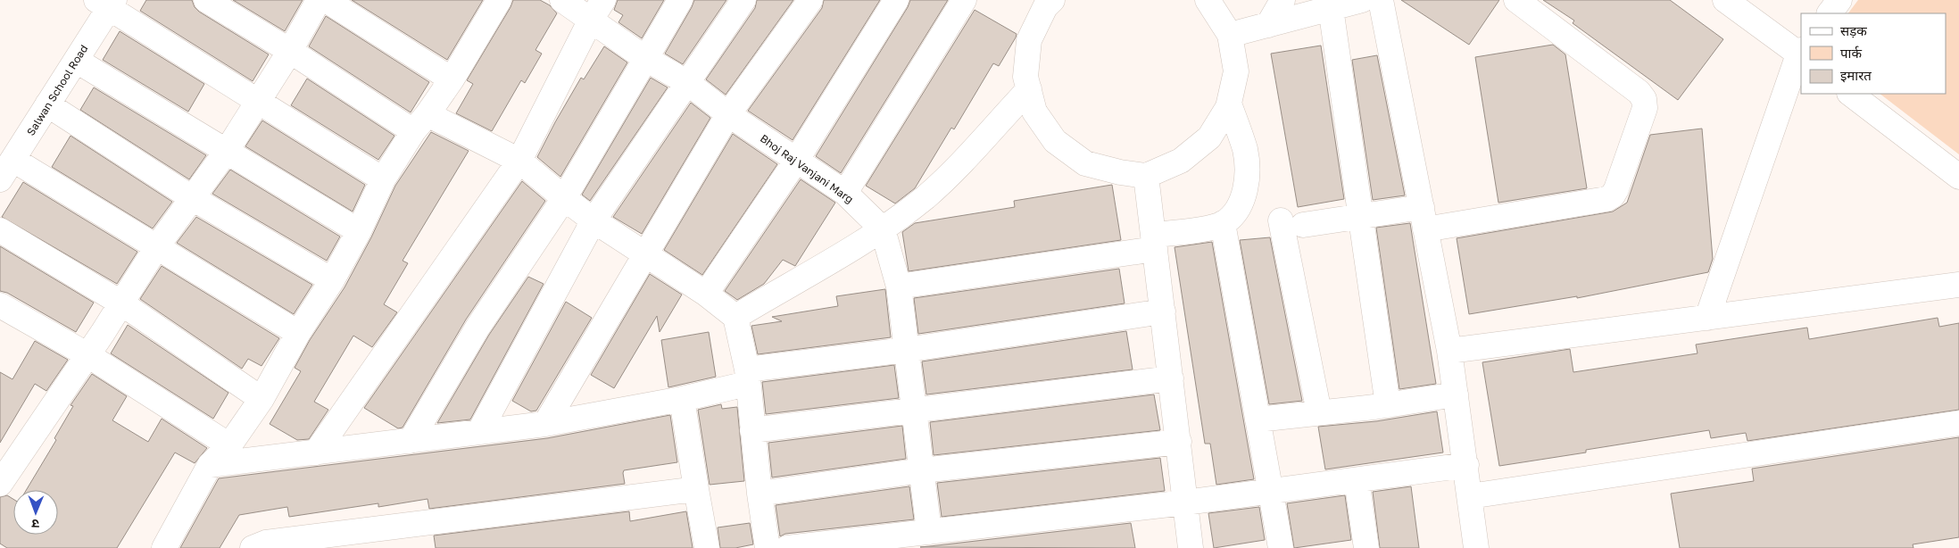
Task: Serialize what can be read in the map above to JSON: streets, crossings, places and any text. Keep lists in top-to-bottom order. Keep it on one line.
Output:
{"streets":{"street":["Salwan School Road","Bhoj Raj Vanjani Marg"]},"legend":["सड़क","पार्क","इमारत"],"north":"bottom"}
